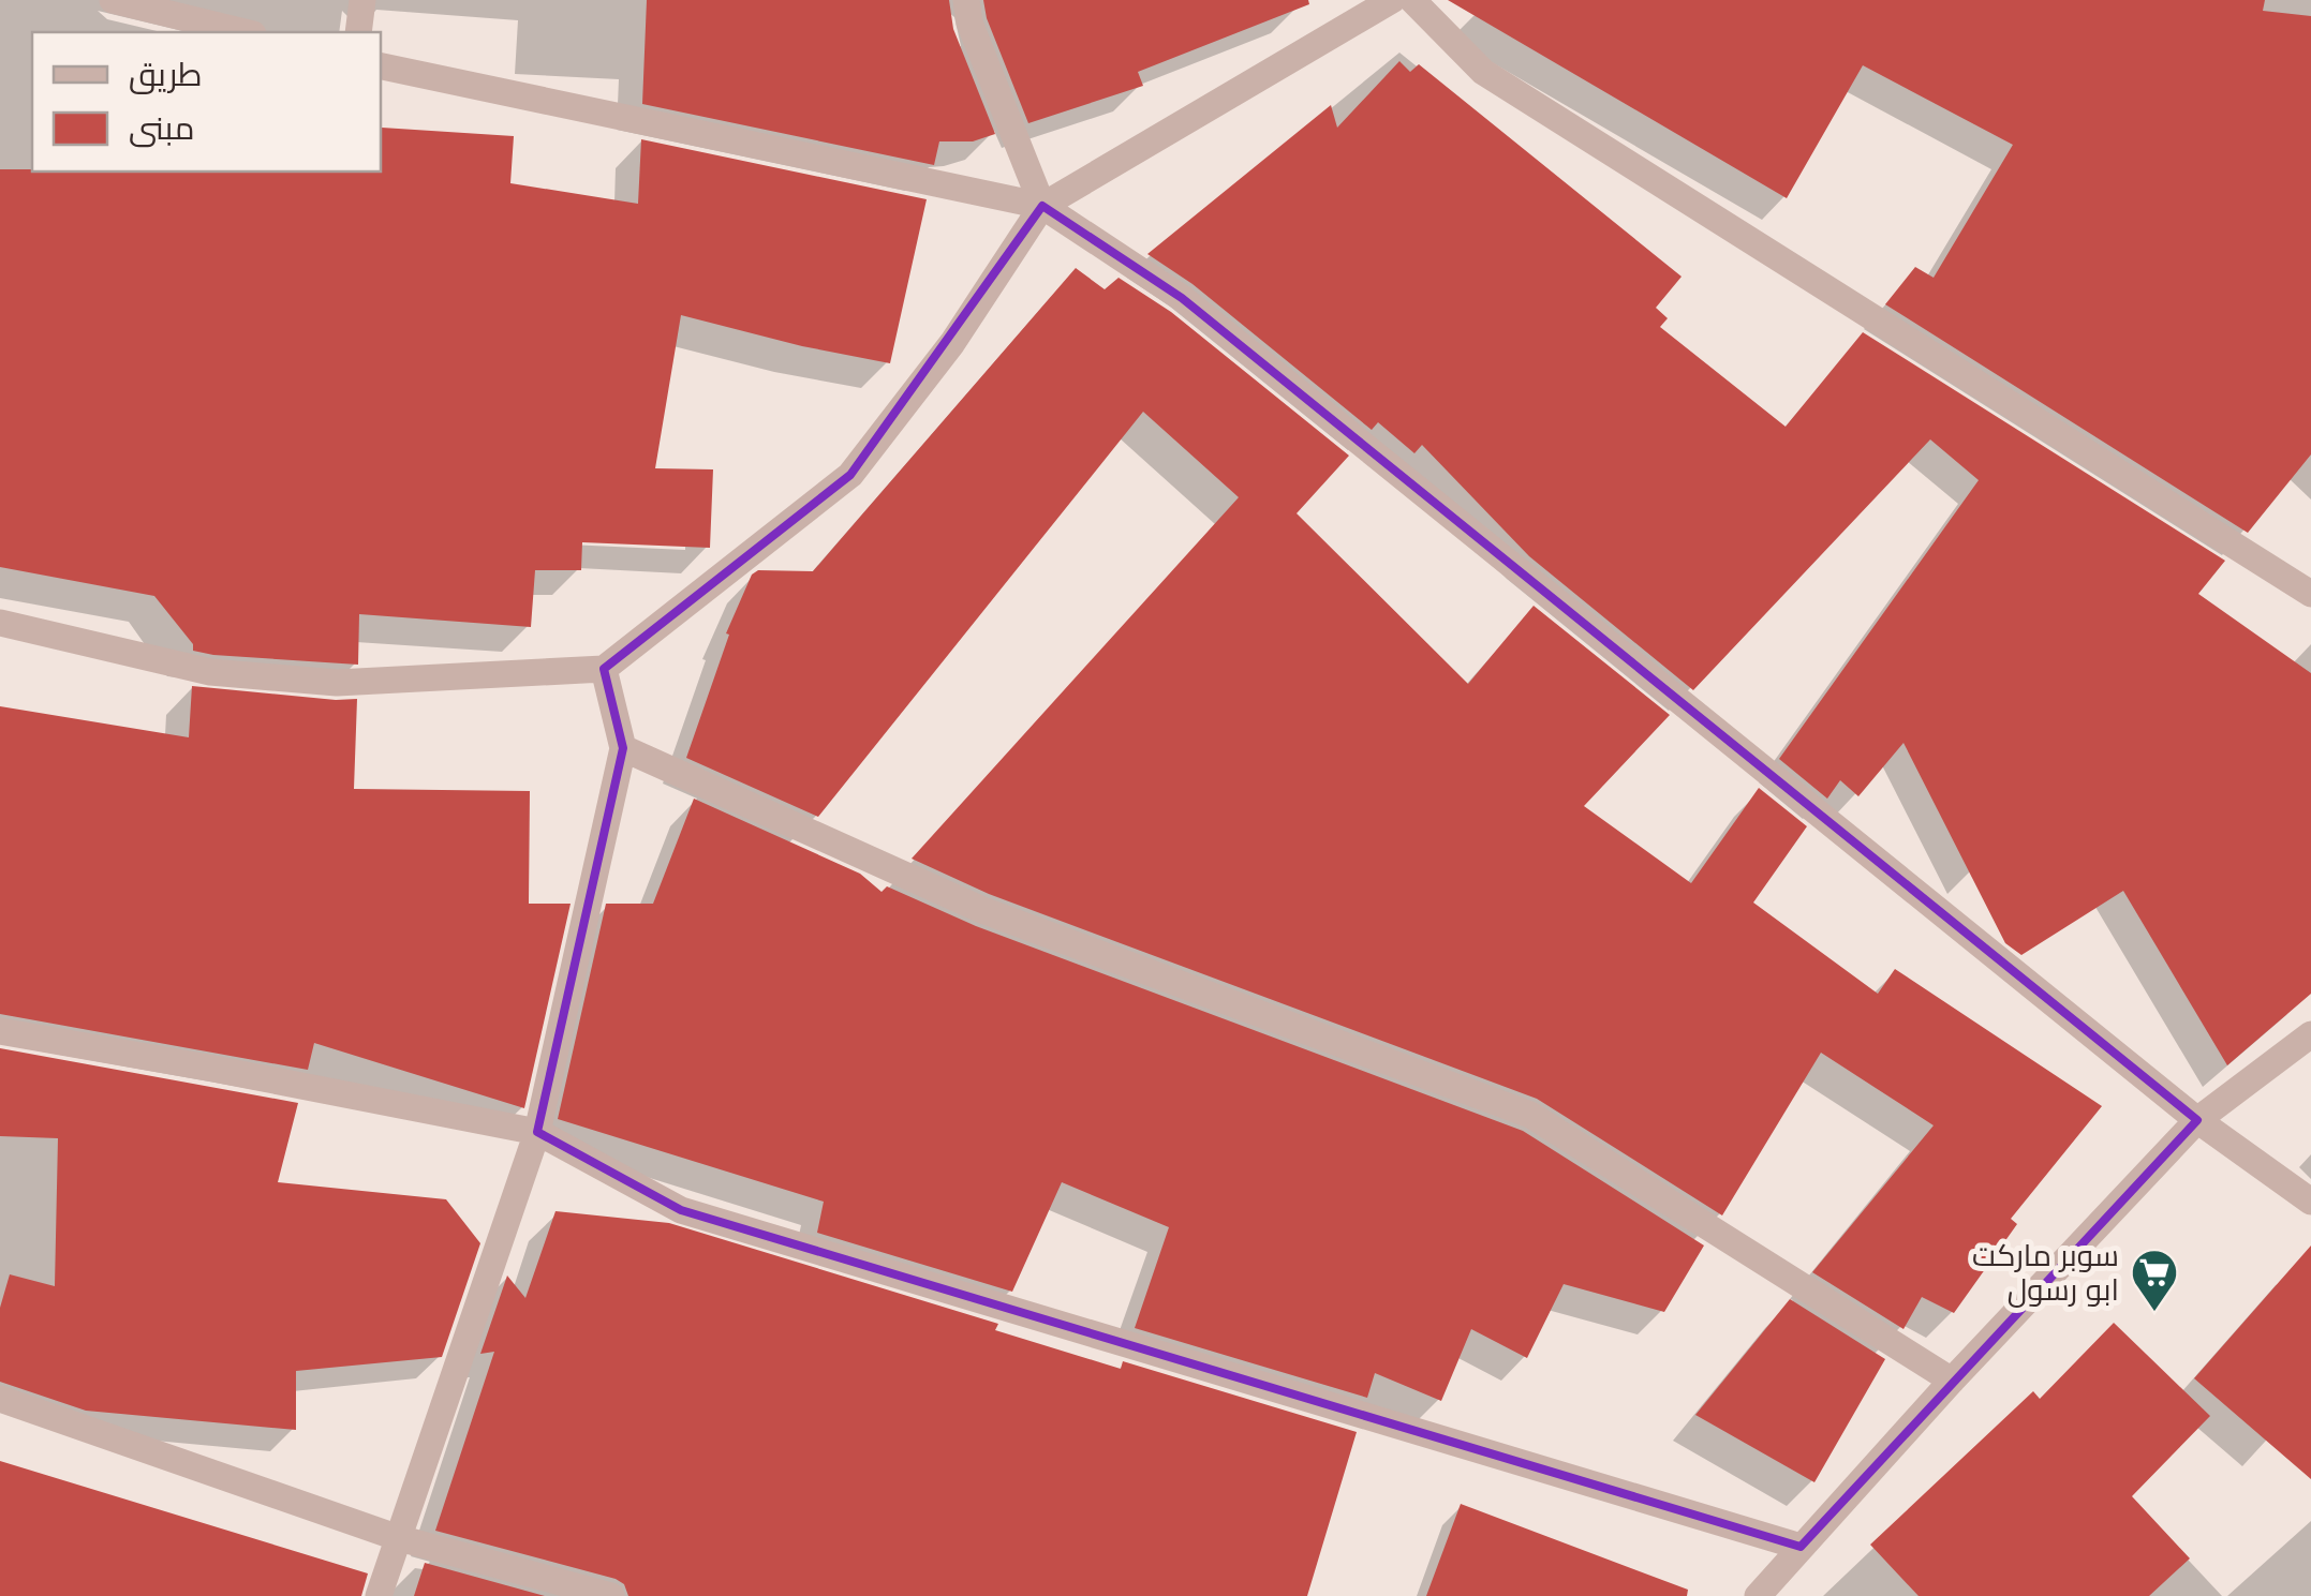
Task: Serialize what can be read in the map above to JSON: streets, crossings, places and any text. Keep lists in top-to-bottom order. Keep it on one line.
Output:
{"places":{"supermarket":["سوبر ماركت ابو رسول"]},"legend":["طريق","مبنى"]}
